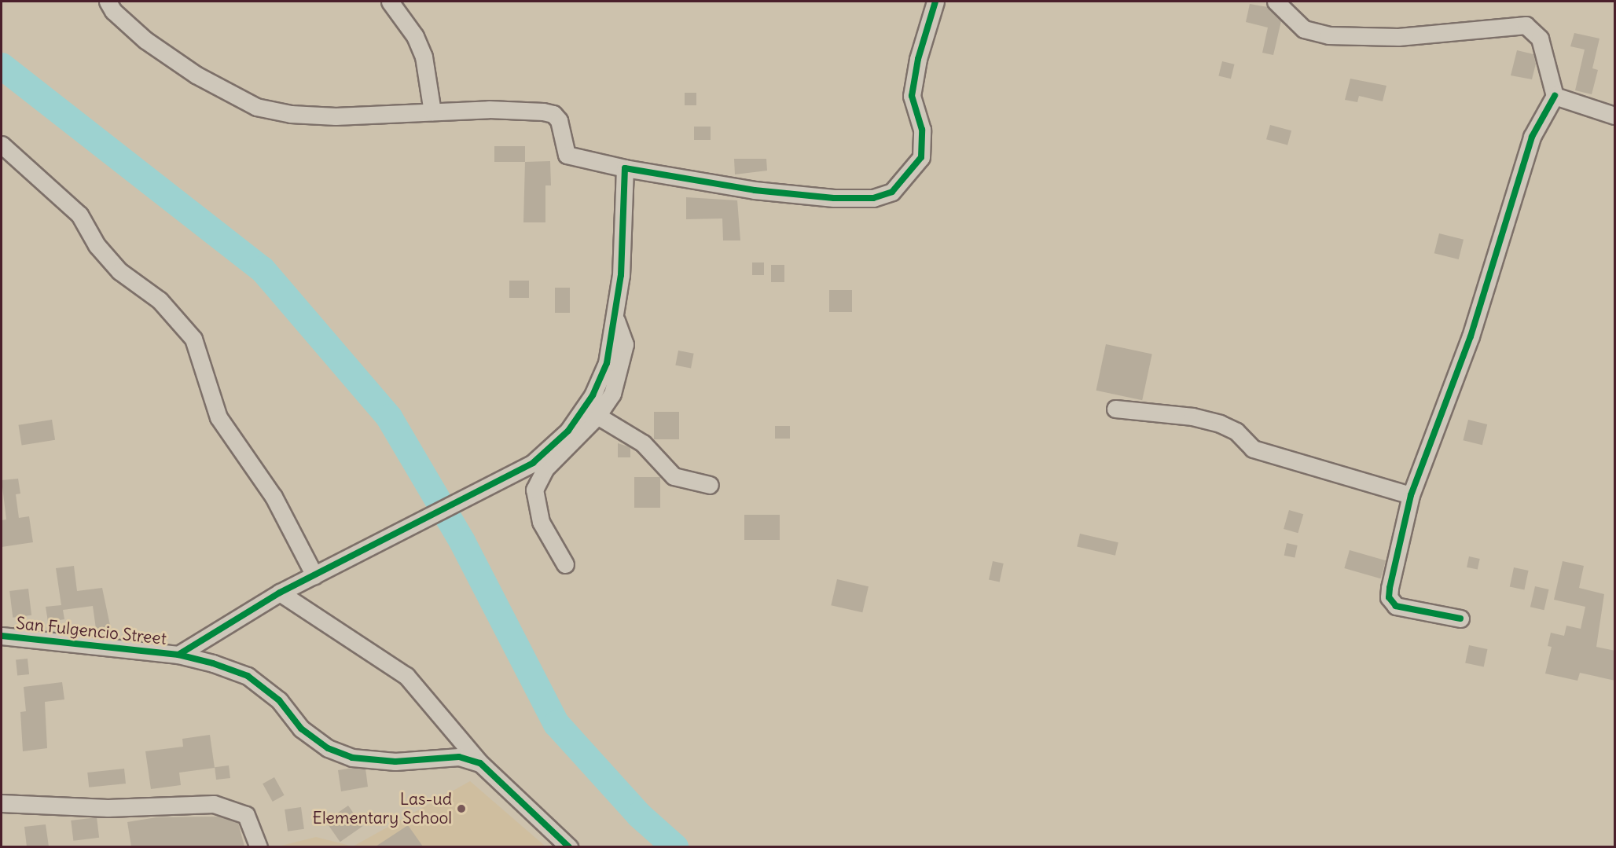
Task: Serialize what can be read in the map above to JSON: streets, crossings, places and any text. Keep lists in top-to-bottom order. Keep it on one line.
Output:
{"streets":{"street":["San Fulgencio Street"]},"places":["Las-ud Elementary School"]}
